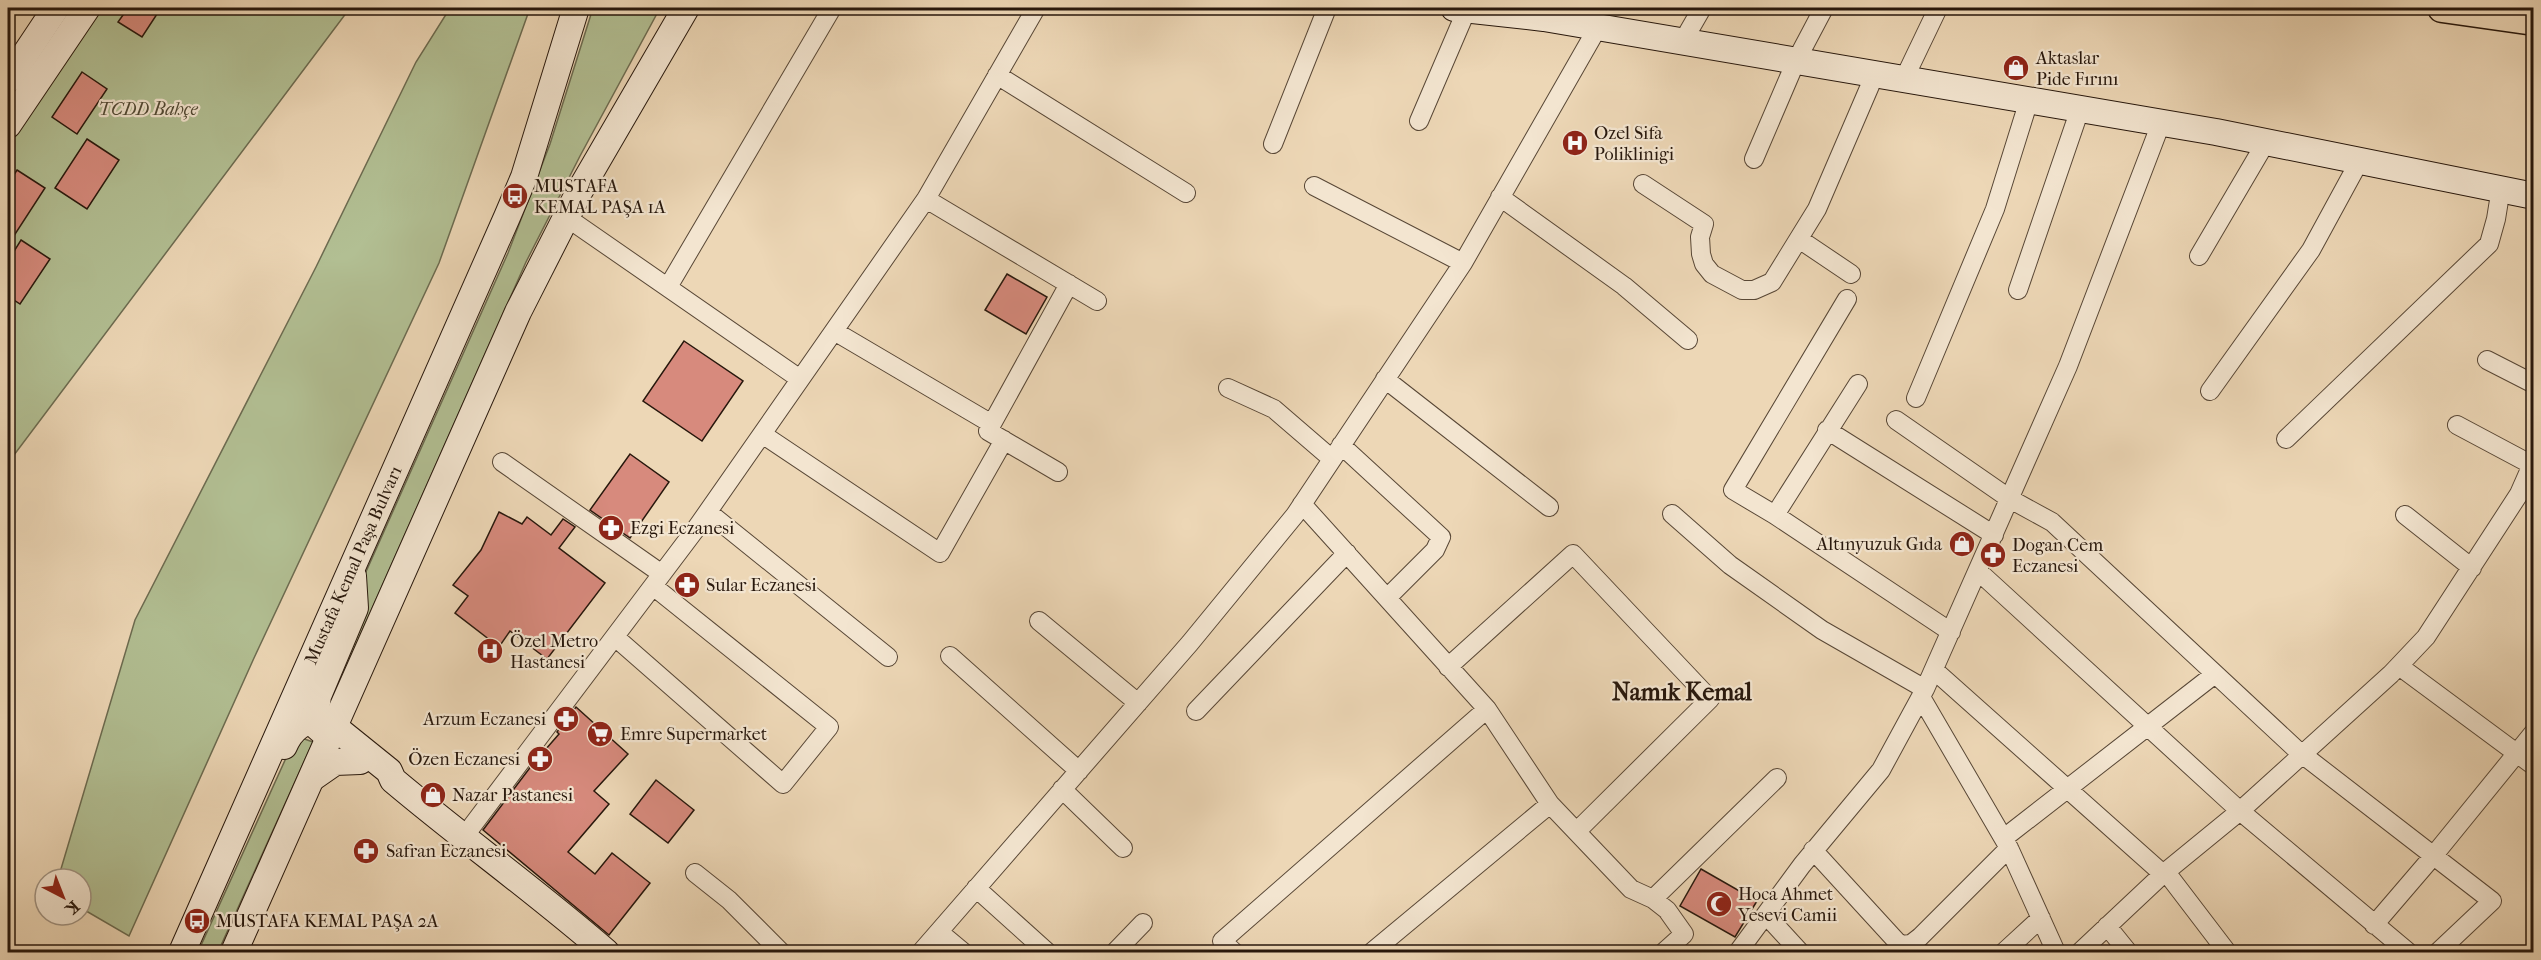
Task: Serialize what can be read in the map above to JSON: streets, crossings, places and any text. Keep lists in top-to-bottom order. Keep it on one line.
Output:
{"streets":{"main road":["Mustafa Kemal Paşa Bulvarı"]},"districts":["Namık Kemal"],"parks":["TCDD Bahçe"],"places":{"shop":["Aktaslar Pide Fırını","Altınyuzuk Gıda","Nazar Pastanesi"],"hospital":["Ozel Sifa Poliklinigi","Özel Metro Hastanesi"],"bus stop":["MUSTAFA KEMAL PAŞA 1A","MUSTAFA KEMAL PAŞA 2A"],"pharmacy":["Ezgi Eczanesi","Dogan Cem Eczanesi","Sular Eczanesi","Arzum Eczanesi","Özen Eczanesi","Safran Eczanesi"],"supermarket":["Emre Supermarket"],"mosque":["Hoca Ahmet Yesevi Camii"]},"north":"bottom right"}
